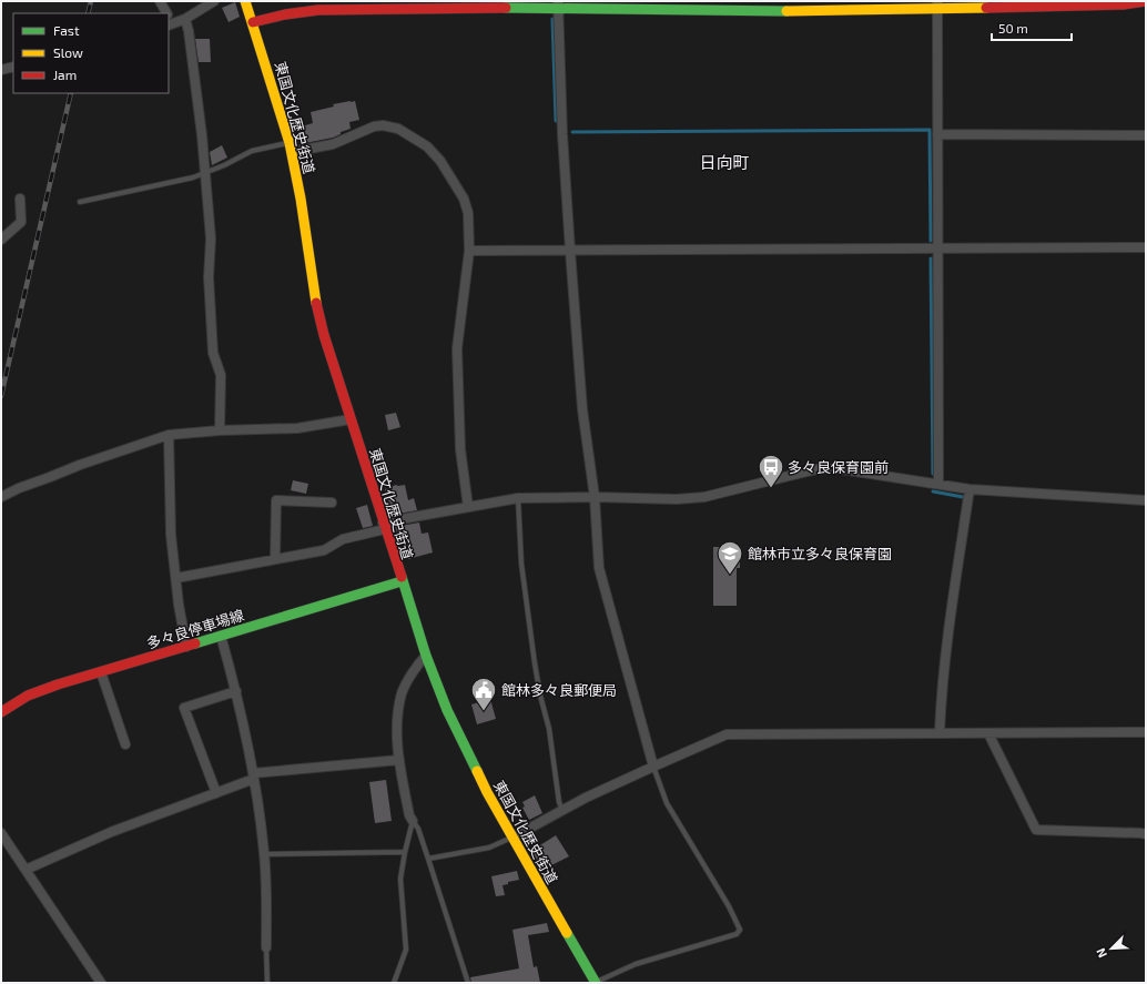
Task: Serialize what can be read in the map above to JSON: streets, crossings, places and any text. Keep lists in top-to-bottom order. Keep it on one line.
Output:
{"streets":{"main road":["東国文化歴史街道","多々良停車場線"]},"crossings":[["東国文化歴史街道","多々良停車場線"]],"districts":["日向町"],"places":{"bus stop":["多々良保育園前"],"school or university":["館林市立多々良保育園"],"public building":["館林多々良郵便局"]},"legend":["Fast","Slow","Jam"],"scale_bar":"50 m","north":"bottom left"}
